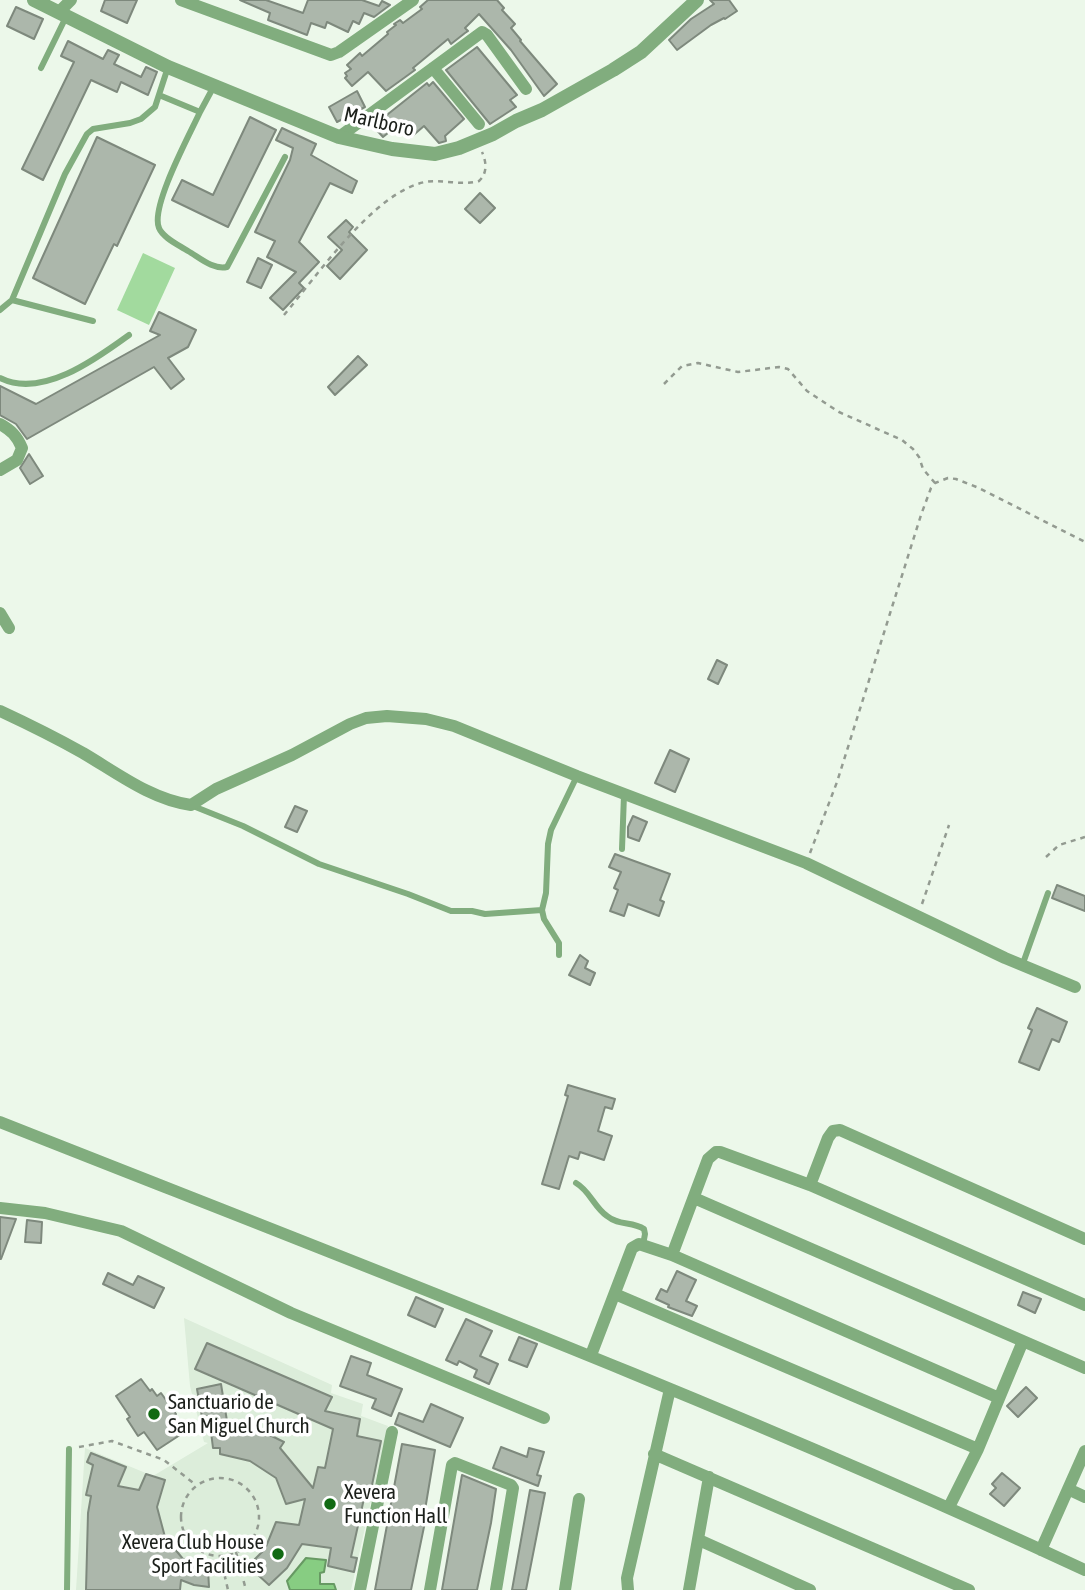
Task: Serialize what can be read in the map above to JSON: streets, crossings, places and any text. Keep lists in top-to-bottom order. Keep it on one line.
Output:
{"streets":{"street":["Marlboro"]},"places":["Sanctuario de San Miguel Church","Xevera Function Hall","Xevera Club House Sport Facilities"]}
